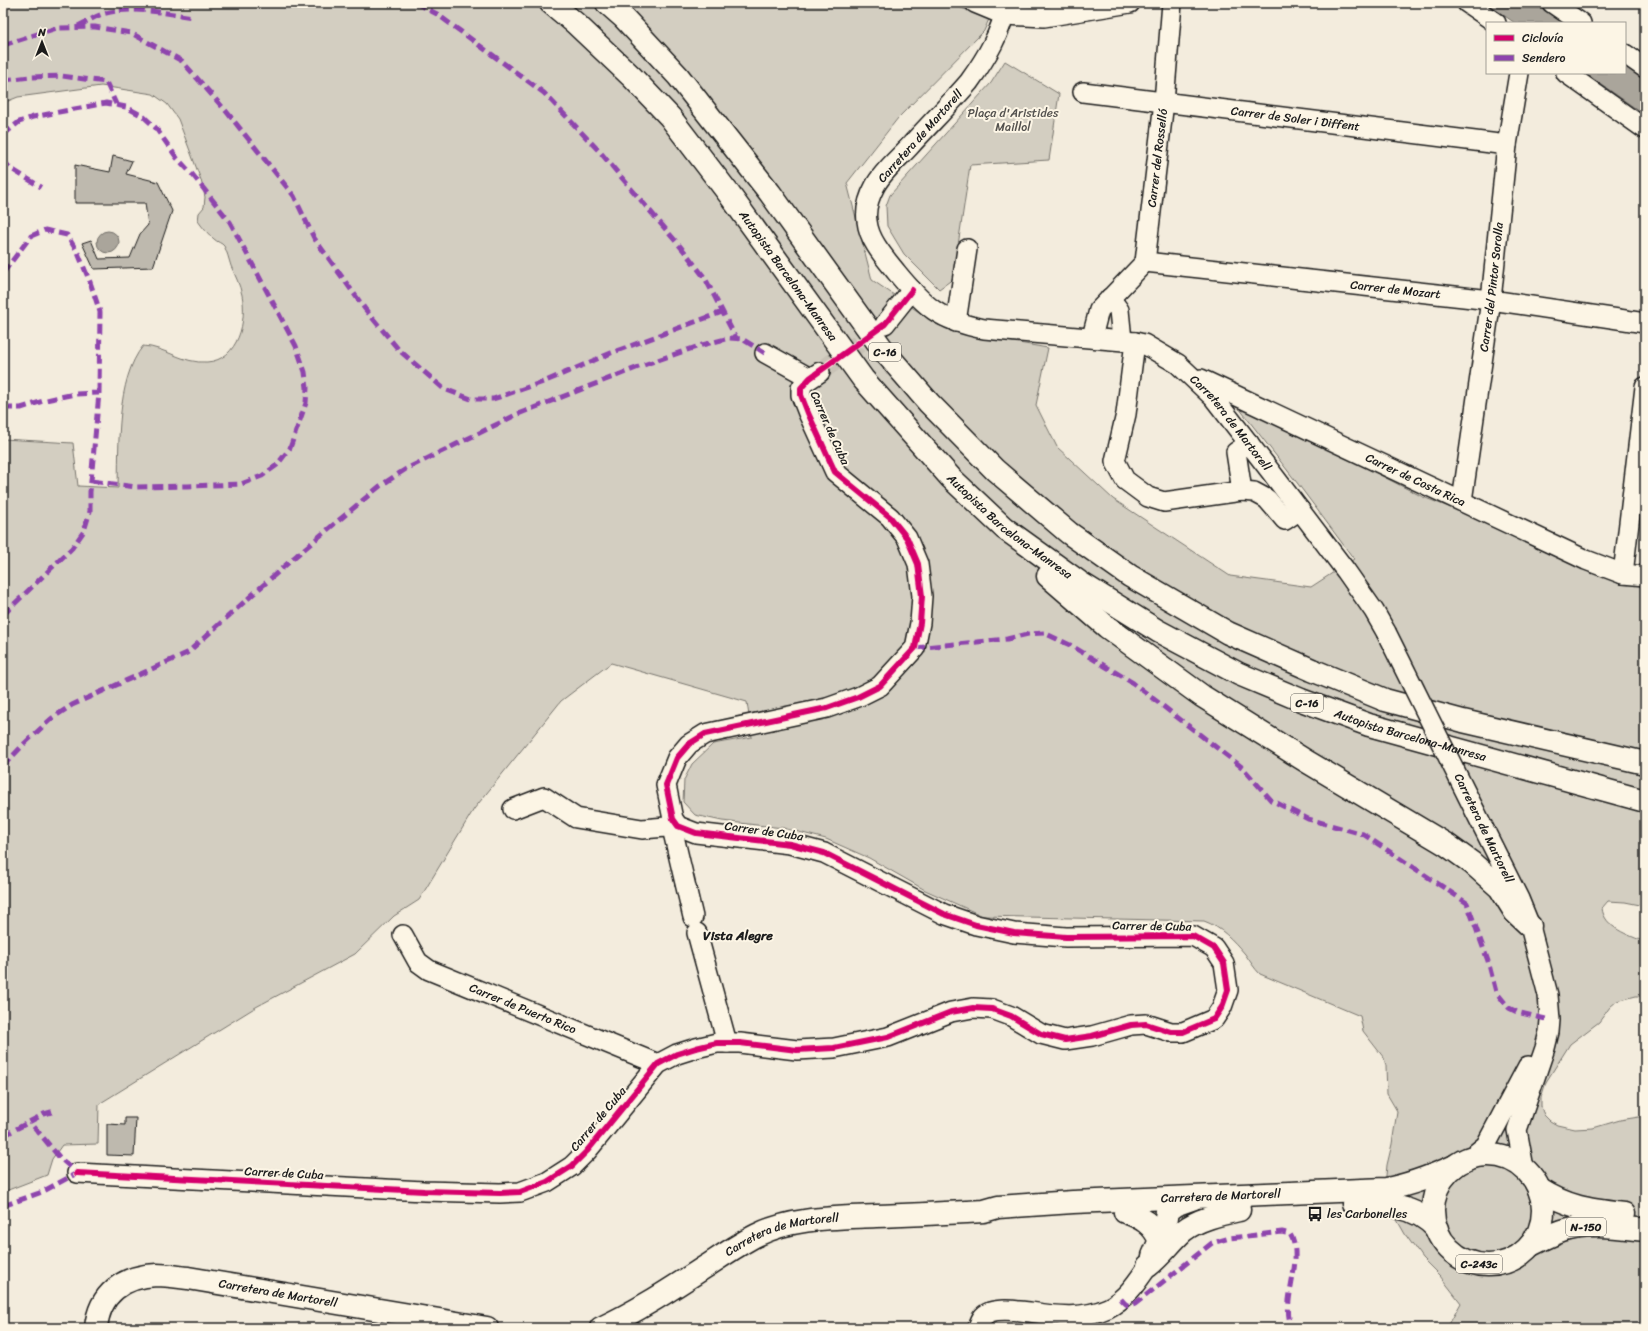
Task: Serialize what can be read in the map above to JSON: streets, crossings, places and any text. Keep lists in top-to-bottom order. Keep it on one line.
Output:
{"streets":{"main road":["Carretera de Martorell","Autopista Barcelona-Manresa","C-16","N-150","C-243c"],"street":["Carrer de Soler i Diffent","Carrer del Rosselló","Carrer del Pintor Sorolla","Carrer de Mozart","Carrer de Cuba","Carrer de Costa Rica","Carrer de Puerto Rico"]},"crossings":[["Carrer de Soler i Diffent","Carrer del Rosselló"],["Carrer de Soler i Diffent","Carrer del Pintor Sorolla"],["Carretera de Martorell","Carrer de Costa Rica"],["Carretera de Martorell","N-150"],["Carretera de Martorell","C-243c"],["Carrer del Rosselló","Carrer de Mozart"],["Carrer del Pintor Sorolla","Carrer de Mozart"],["Carrer del Pintor Sorolla","Carrer de Costa Rica"],["Carrer de Cuba","Carrer de Puerto Rico"],["N-150","C-243c"]],"districts":["Vista Alegre"],"parks":["Plaça d'Aristides Maillol"],"places":{"bus stop":["les Carbonelles"]},"legend":["Ciclovía","Sendero"],"north":"top"}
